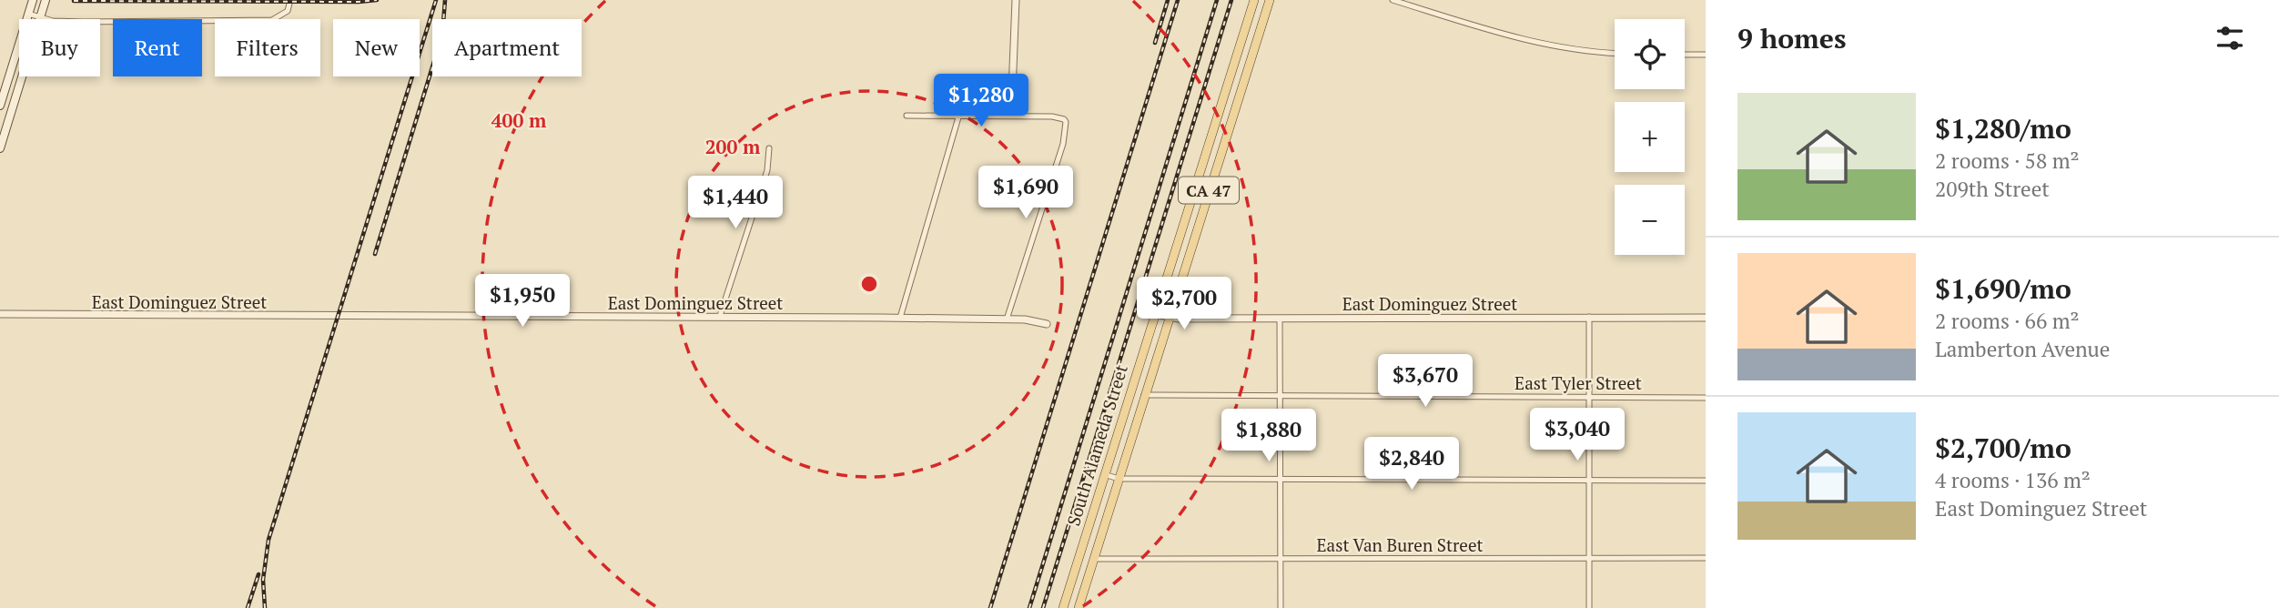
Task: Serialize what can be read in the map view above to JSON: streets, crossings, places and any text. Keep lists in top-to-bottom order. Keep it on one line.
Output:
{"streets":{"main road":["CA 47","South Alameda Street"],"street":["East Dominguez Street","East Tyler Street","East Van Buren Street"]},"crossings":[["East Dominguez Street","South Alameda Street"],["East Tyler Street","South Alameda Street"],["South Alameda Street","East Van Buren Street"]],"page":{"heading":"9 homes","map_buttons":["+","−"],"chip":["Buy","Rent","Filters","New","Apartment"],"price":["$1,280","$1,690","$1,440","$1,950","$2,700","$3,670","$3,040","$1,880","$2,840"],"list":[{"name":"$1,280/mo","note":"2 rooms · 58 m² · 209th Street"},{"name":"$1,690/mo","note":"2 rooms · 66 m² · Lamberton Avenue"},{"name":"$2,700/mo","note":"4 rooms · 136 m² · East Dominguez Street"}]},"rings":["400 m","200 m"]}
